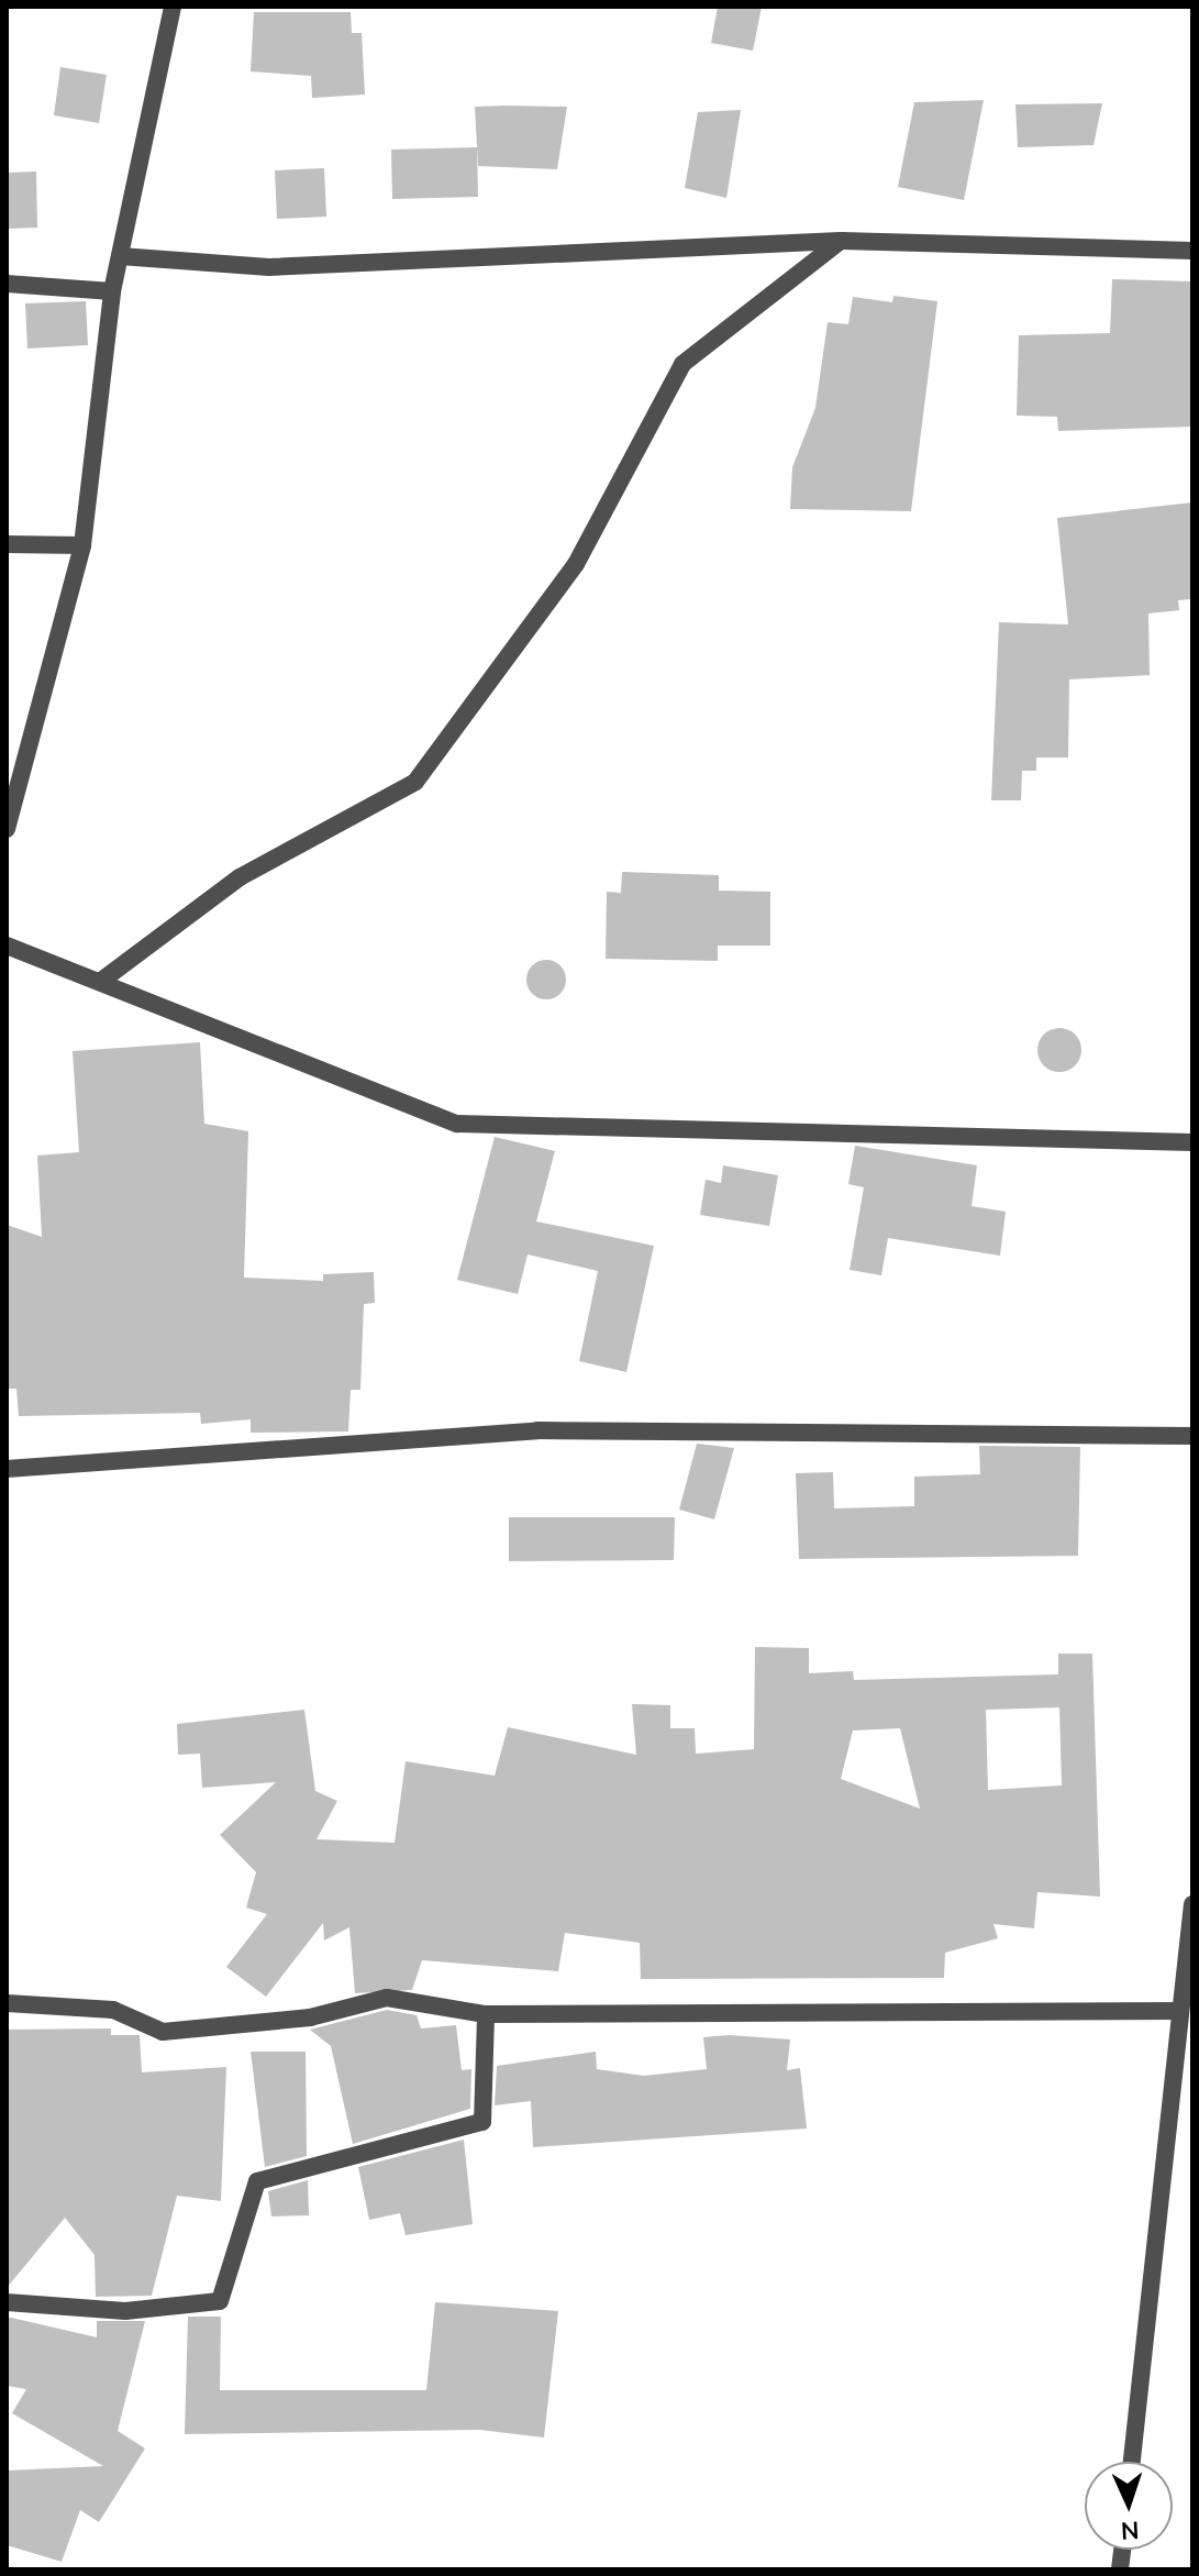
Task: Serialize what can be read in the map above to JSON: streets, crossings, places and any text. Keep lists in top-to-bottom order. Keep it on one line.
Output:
{"north":"bottom"}
